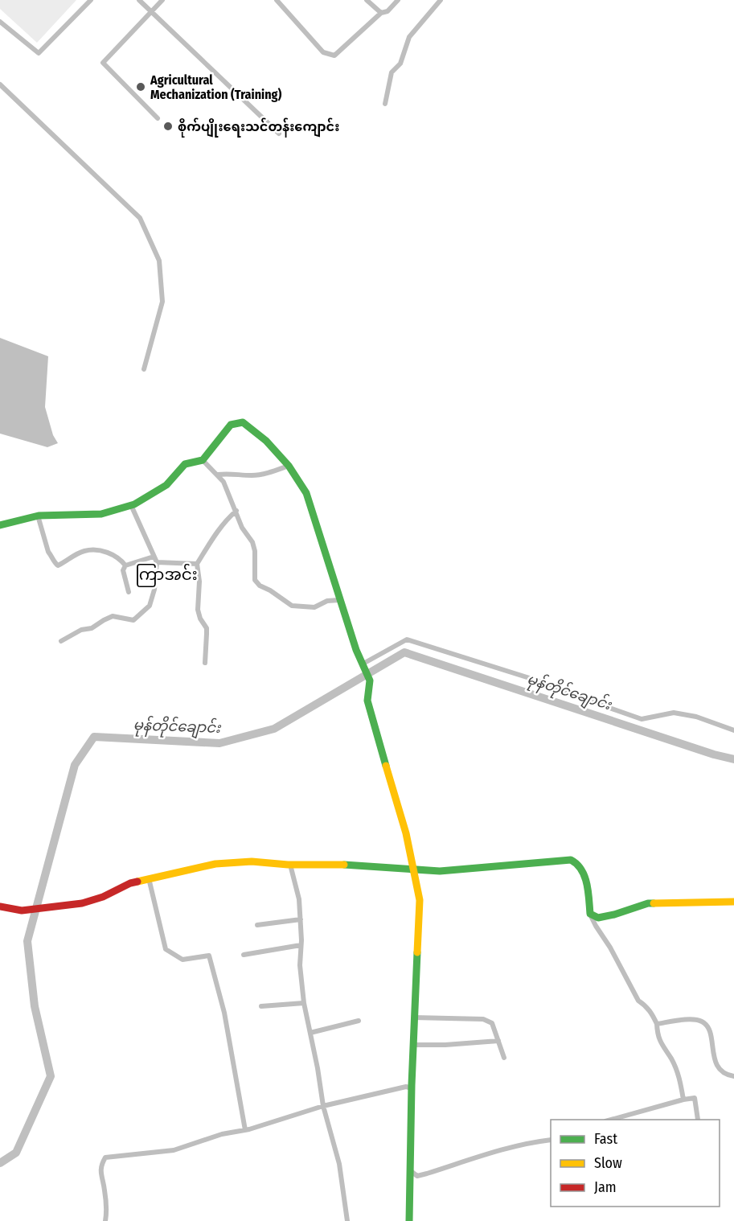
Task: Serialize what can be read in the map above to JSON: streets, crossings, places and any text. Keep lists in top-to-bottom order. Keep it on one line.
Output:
{"districts":["ကြာအင်း"],"water":["မုန်တိုင်ချောင်း"],"places":["Agricultural Mechanization (Training)","စိုက်ပျိုးရေးသင်တန်းကျောင်း"],"legend":["Fast","Slow","Jam"]}
